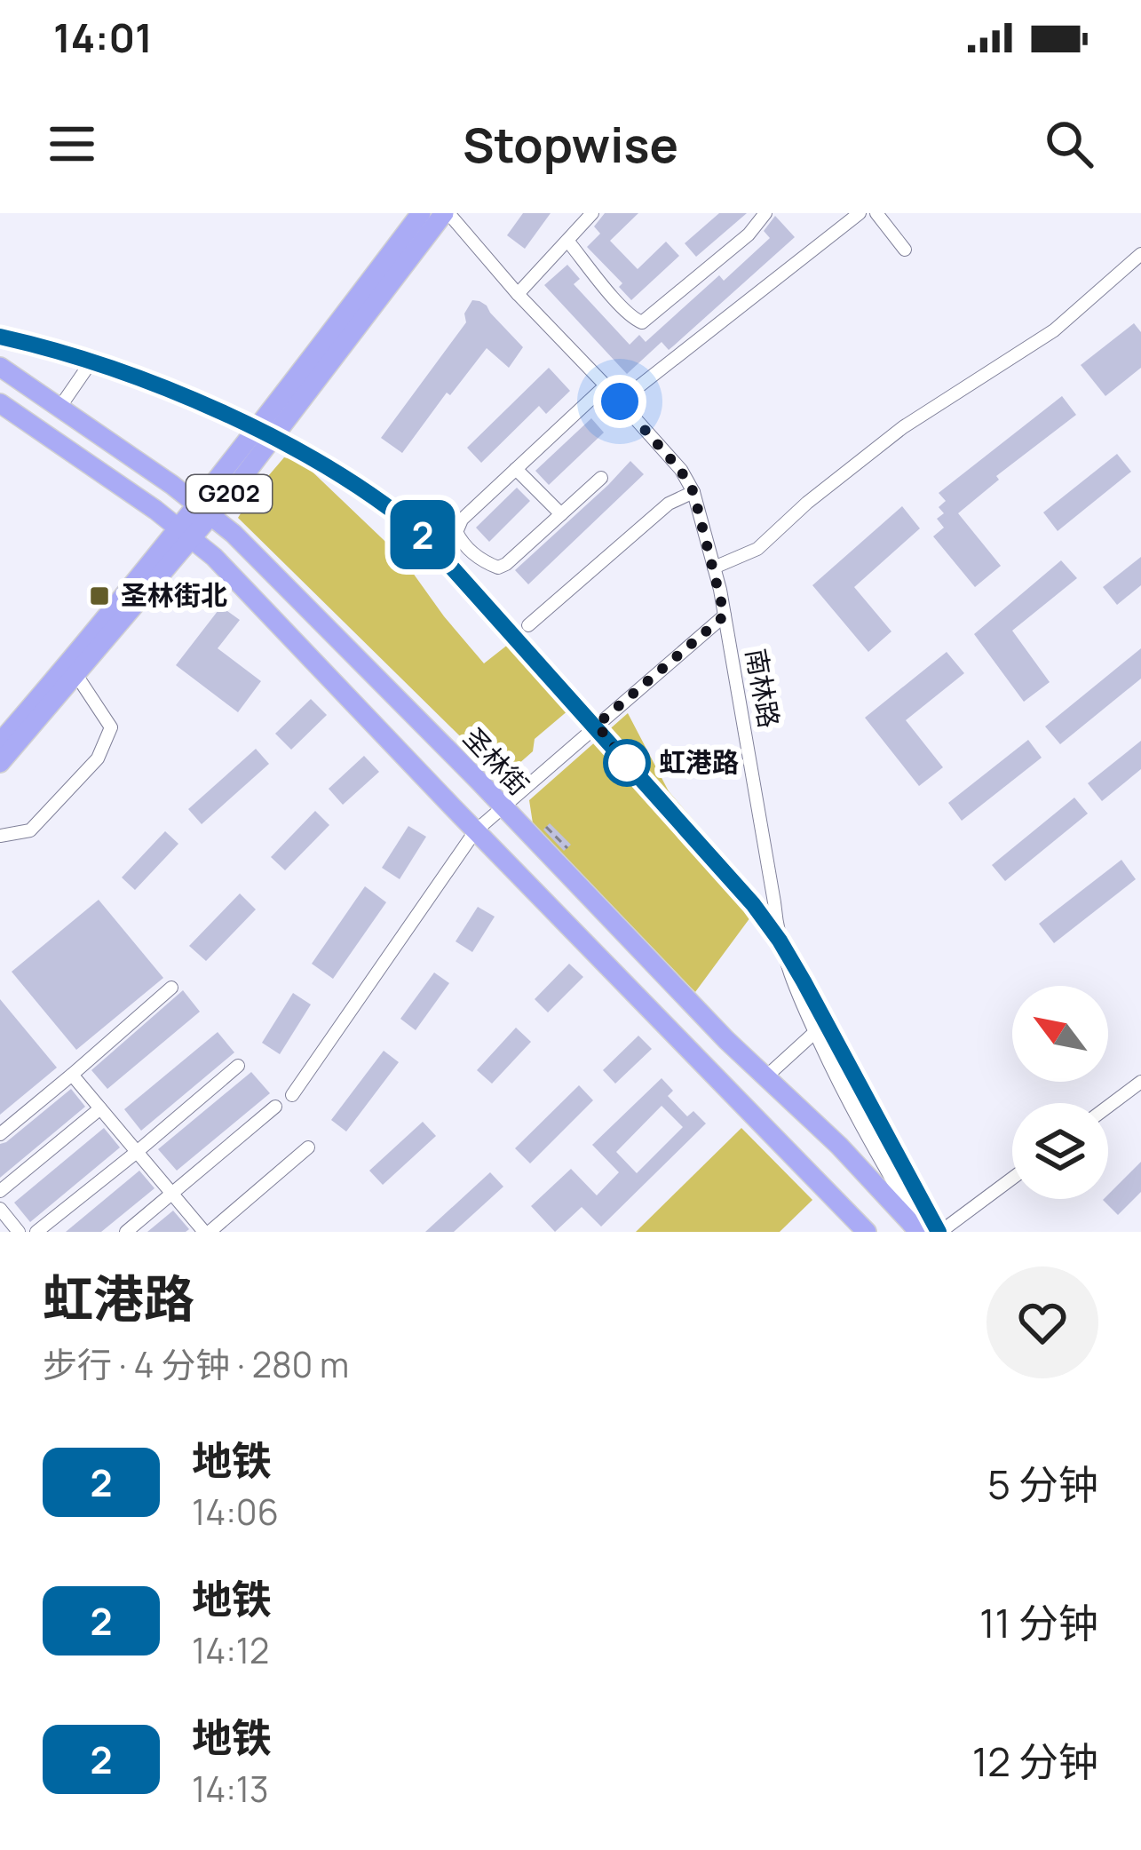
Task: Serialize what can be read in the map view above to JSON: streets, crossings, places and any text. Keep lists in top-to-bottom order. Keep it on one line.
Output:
{"streets":{"highway":["G202","圣林街"],"street":["南林路"]},"crossings":[["G202","南林路"],["G202","圣林街"],["南林路","圣林街"]],"places":{"transit":["圣林街北"],"other":["虹港路"]},"lines":["metro line 2"],"north":"top left","page":{"status":"14:01","header":"Stopwise","on_map":"2","heading":["虹港路","步行 · 4 分钟 · 280 m"],"list":[{"mark":"2","name":"地铁","note":"14:06","value":"5 分钟"},{"mark":"2","name":"地铁","note":"14:12","value":"11 分钟"},{"mark":"2","name":"地铁","note":"14:13","value":"12 分钟"}]}}
